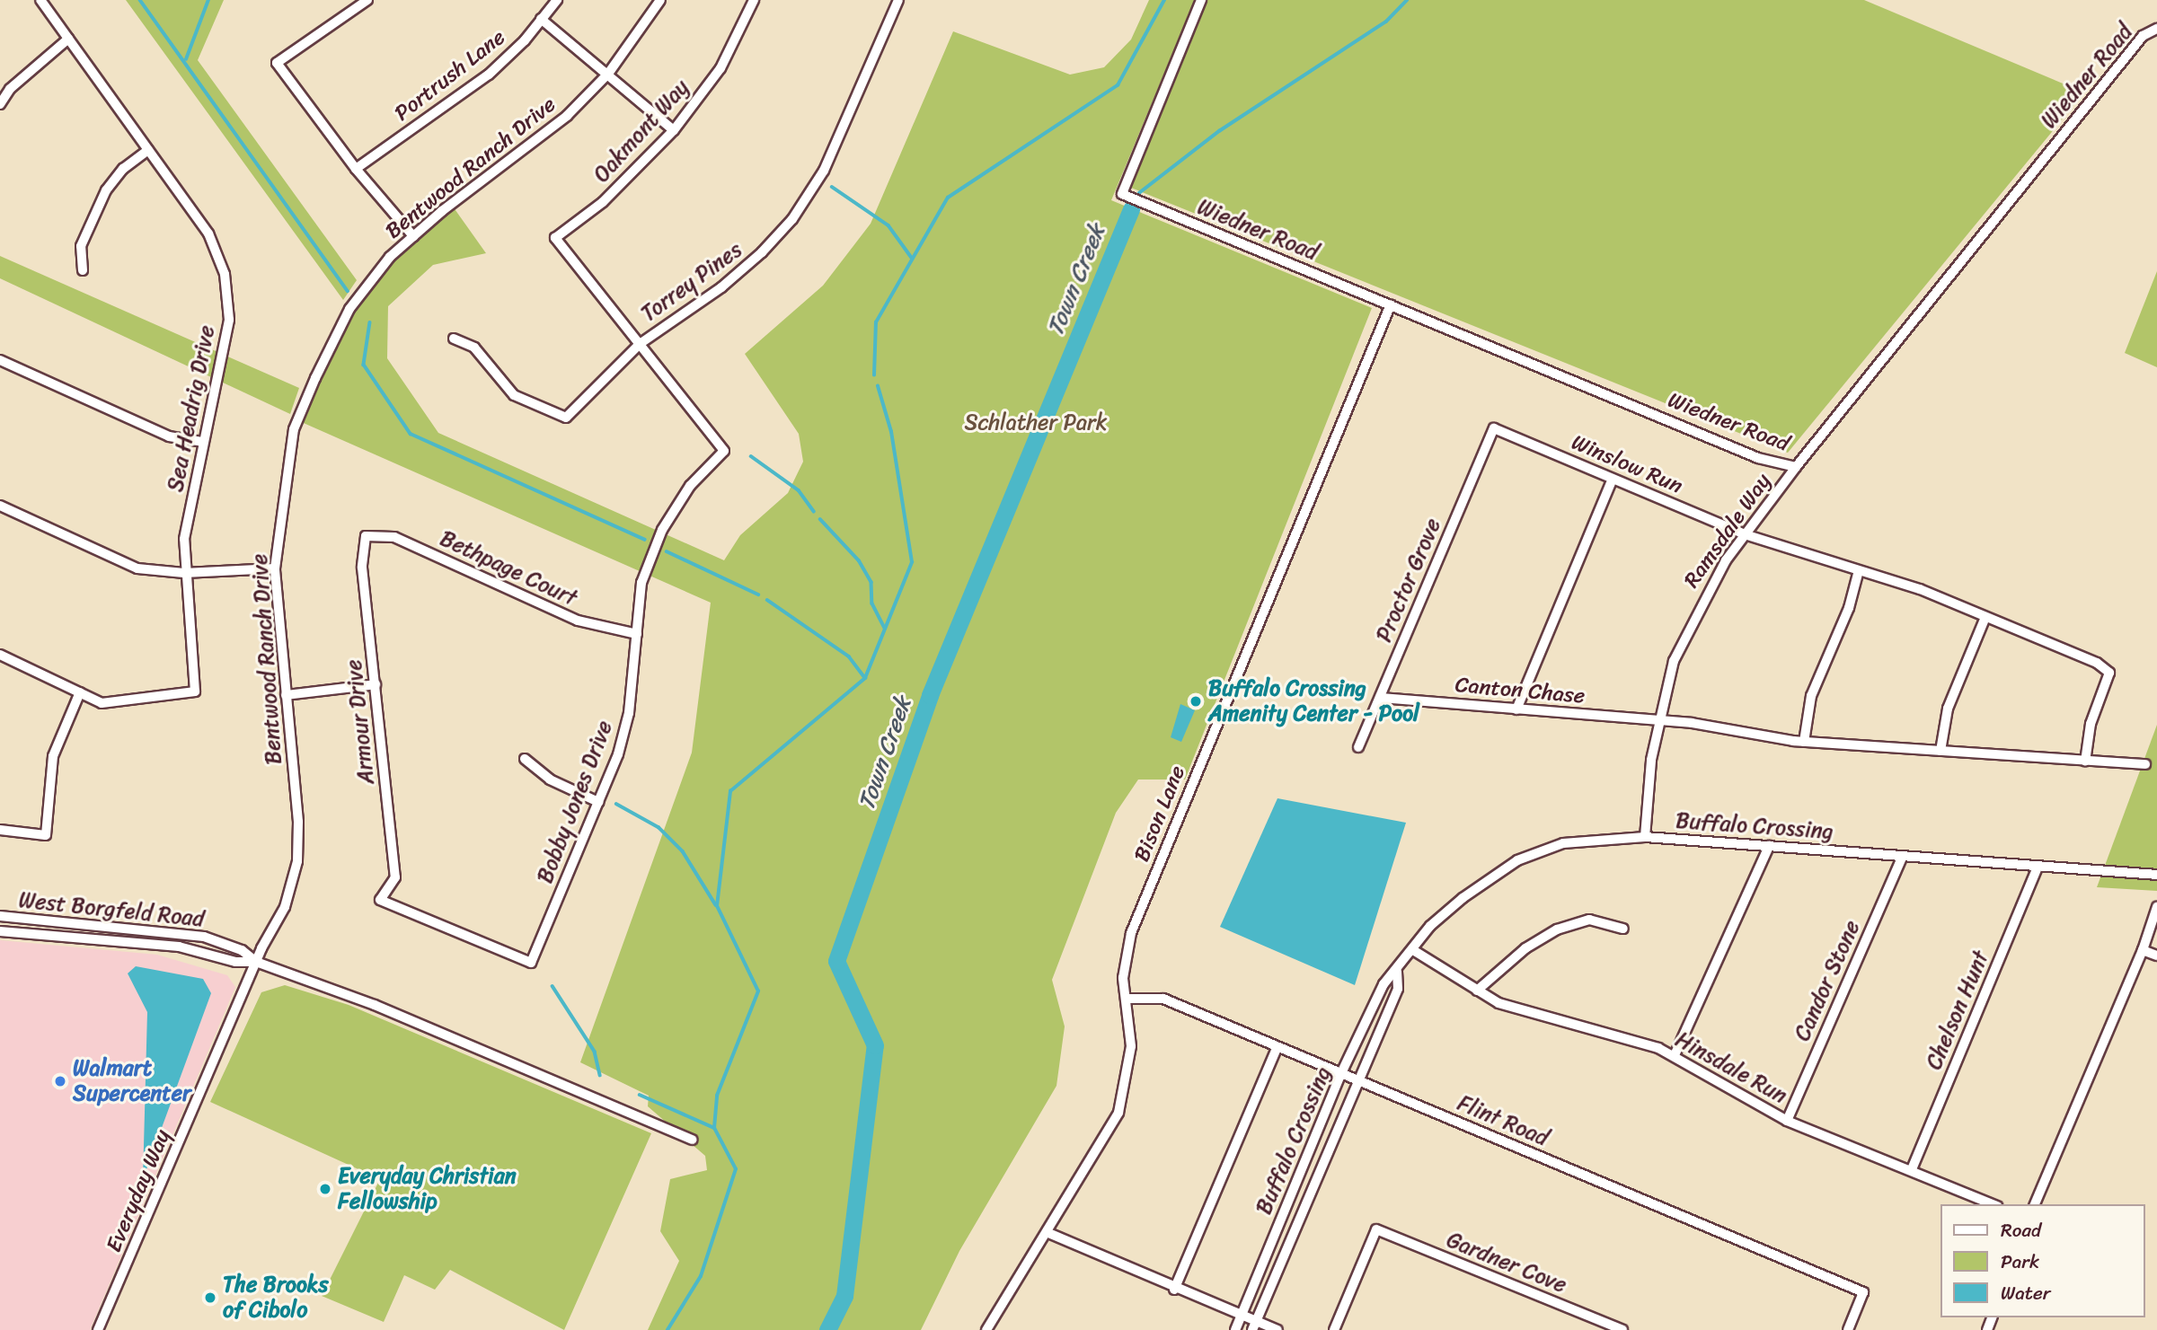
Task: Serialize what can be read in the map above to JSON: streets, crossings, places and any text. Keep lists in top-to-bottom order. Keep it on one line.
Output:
{"streets":{"street":["Portrush Lane","Wiedner Road","Oakmont Way","Bentwood Ranch Drive","Torrey Pines","Sea Headrig Drive","Winslow Run","Ramsdale Way","Bethpage Court","Proctor Grove","Canton Chase","Armour Drive","Bobby Jones Drive","Bison Lane","Buffalo Crossing","West Borgfeld Road","Candor Stone","Chelson Hunt","Hinsdale Run","Flint Road","Everyday Way","Gardner Cove"]},"crossings":[["Wiedner Road","Ramsdale Way"],["Wiedner Road","Bison Lane"],["Oakmont Way","Torrey Pines"],["Oakmont Way","Bobby Jones Drive"],["Bentwood Ranch Drive","West Borgfeld Road"],["Bentwood Ranch Drive","Everyday Way"],["Torrey Pines","Bobby Jones Drive"],["Winslow Run","Ramsdale Way"],["Winslow Run","Proctor Grove"],["Winslow Run","Canton Chase"],["Ramsdale Way","Canton Chase"],["Ramsdale Way","Buffalo Crossing"],["Bethpage Court","Armour Drive"],["Bethpage Court","Bobby Jones Drive"],["Proctor Grove","Canton Chase"],["Armour Drive","Bobby Jones Drive"],["Bison Lane","Flint Road"],["Buffalo Crossing","Candor Stone"],["Buffalo Crossing","Chelson Hunt"],["Buffalo Crossing","Hinsdale Run"],["Buffalo Crossing","Flint Road"],["West Borgfeld Road","Everyday Way"],["Candor Stone","Hinsdale Run"],["Chelson Hunt","Hinsdale Run"]],"water":["Town Creek"],"parks":["Schlather Park"],"places":["Buffalo Crossing Amenity Center - Pool","Walmart Supercenter","Everyday Christian Fellowship","The Brooks of Cibolo"],"legend":["Road","Park","Water"]}
